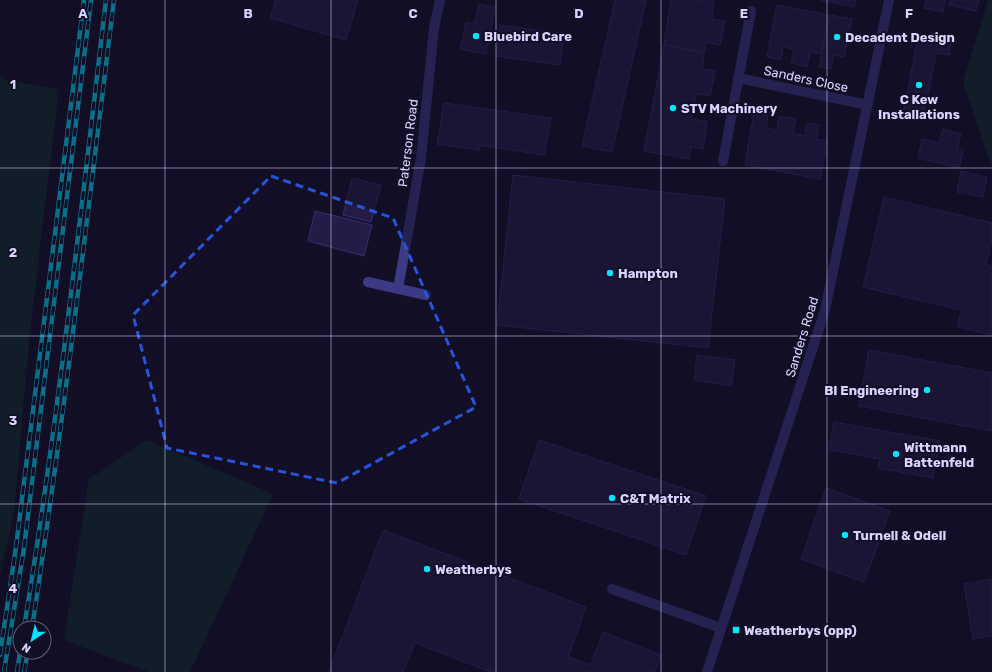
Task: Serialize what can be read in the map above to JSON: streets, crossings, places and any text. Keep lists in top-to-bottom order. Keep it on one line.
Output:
{"streets":{"street":["Sanders Close","Paterson Road","Sanders Road"]},"crossings":[["Sanders Close","Sanders Road"]],"places":{"other":["Bluebird Care","Decadent Design","C Kew Installations","STV Machinery","Hampton","BI Engineering","Wittmann Battenfeld","C&T Matrix","Turnell & Odell","Weatherbys"],"transit":["Weatherbys (opp)"]},"north":"bottom left","grid":{"columns":["A","B","C","D","E","F"],"rows":["1","2","3","4"]}}
